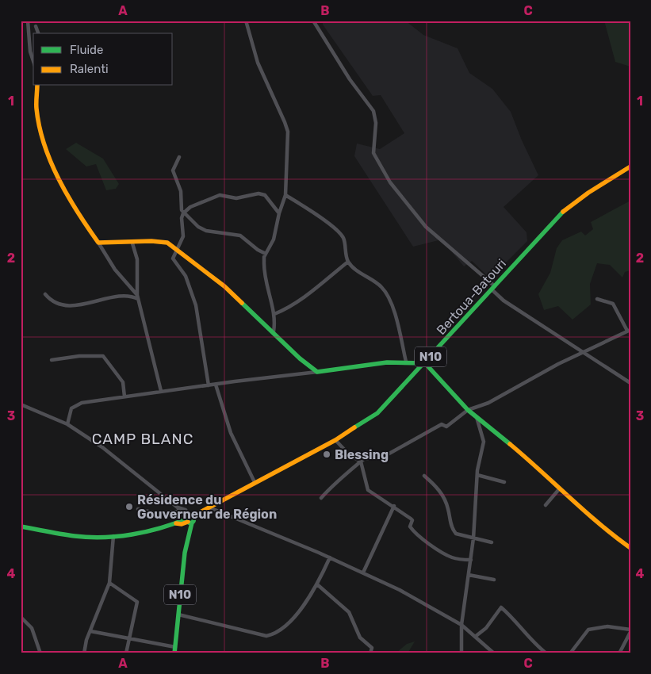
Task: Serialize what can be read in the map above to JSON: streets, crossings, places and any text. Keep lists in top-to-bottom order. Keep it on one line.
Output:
{"streets":{"main road":["Bertoua-Batouri","N10"]},"crossings":[["Bertoua-Batouri","N10"]],"districts":["CAMP BLANC"],"places":["Blessing","Résidence du Gouverneur de Région"],"legend":["Fluide","Ralenti"],"grid":{"columns":["A","B","C"],"rows":["1","2","3","4"]}}
